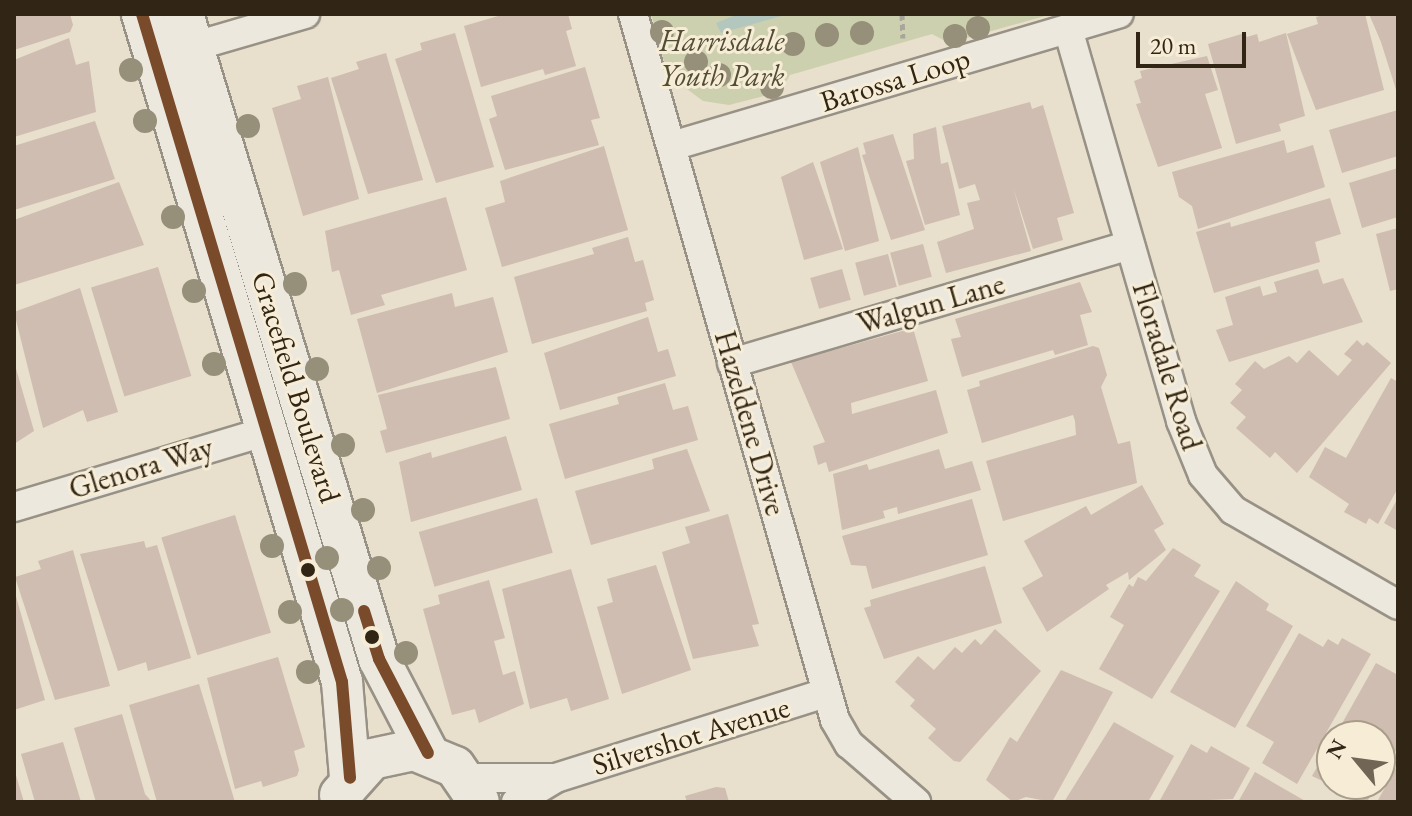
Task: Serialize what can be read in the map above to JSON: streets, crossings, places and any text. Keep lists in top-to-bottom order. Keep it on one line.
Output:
{"streets":{"street":["Barossa Loop","Walgun Lane","Floradale Road","Gracefield Boulevard","Hazeldene Drive","Glenora Way","Silvershot Avenue"]},"crossings":[["Barossa Loop","Floradale Road"],["Barossa Loop","Hazeldene Drive"],["Walgun Lane","Floradale Road"],["Walgun Lane","Hazeldene Drive"],["Gracefield Boulevard","Glenora Way"],["Hazeldene Drive","Silvershot Avenue"]],"parks":["Harrisdale Youth Park"],"scale_bar":"20 m","north":"top left"}
